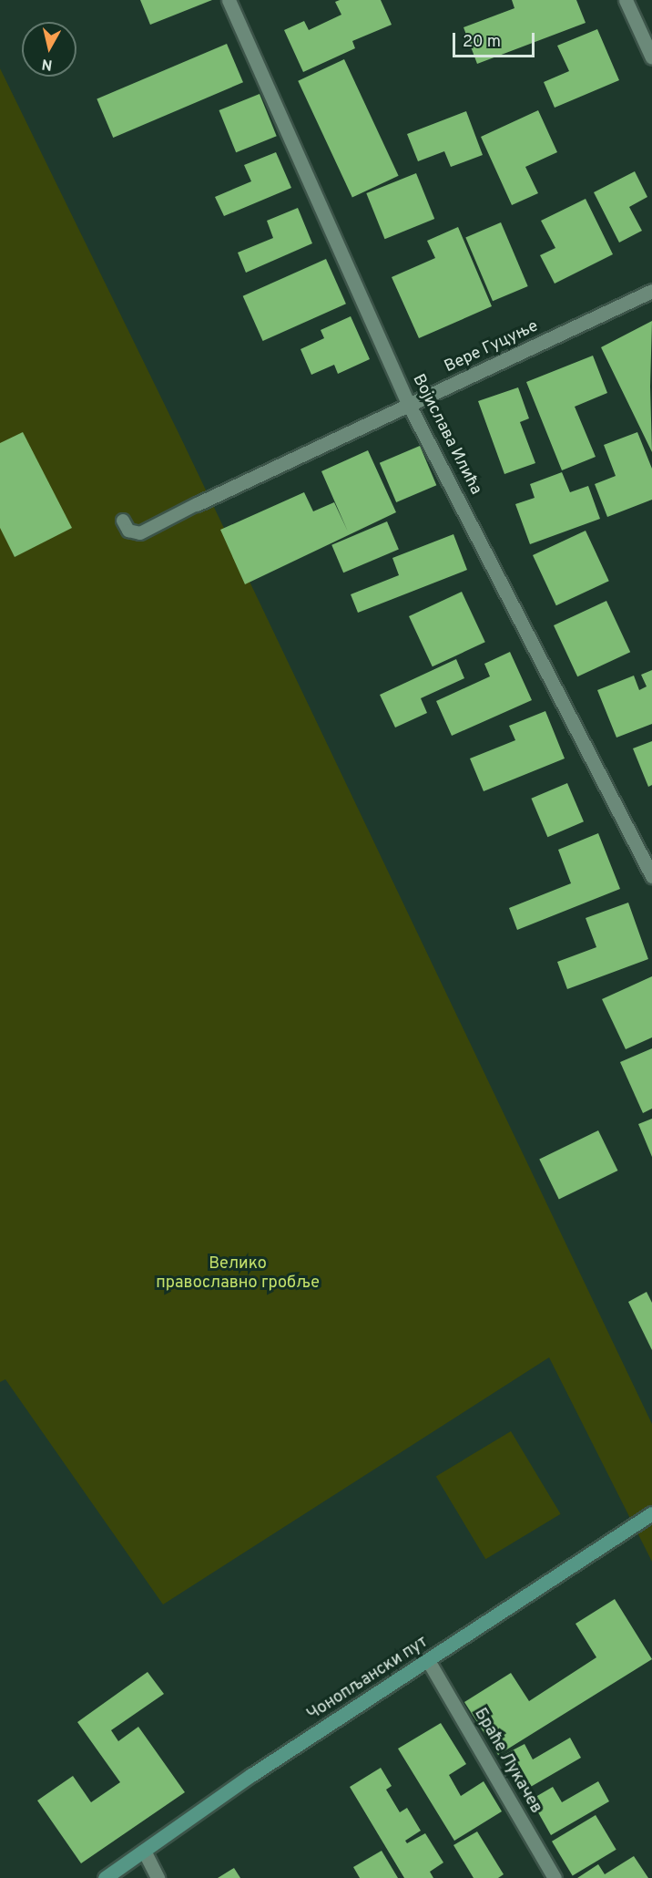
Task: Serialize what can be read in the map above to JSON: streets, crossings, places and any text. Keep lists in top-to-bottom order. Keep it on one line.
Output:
{"streets":{"street":["Вере Гуцуње","Војислава Илића","Чонопљански пут","Браће Лукачев"]},"crossings":[["Вере Гуцуње","Војислава Илића"],["Чонопљански пут","Браће Лукачев"]],"parks":["Велико православно гробље"],"scale_bar":"20 m","north":"bottom"}
